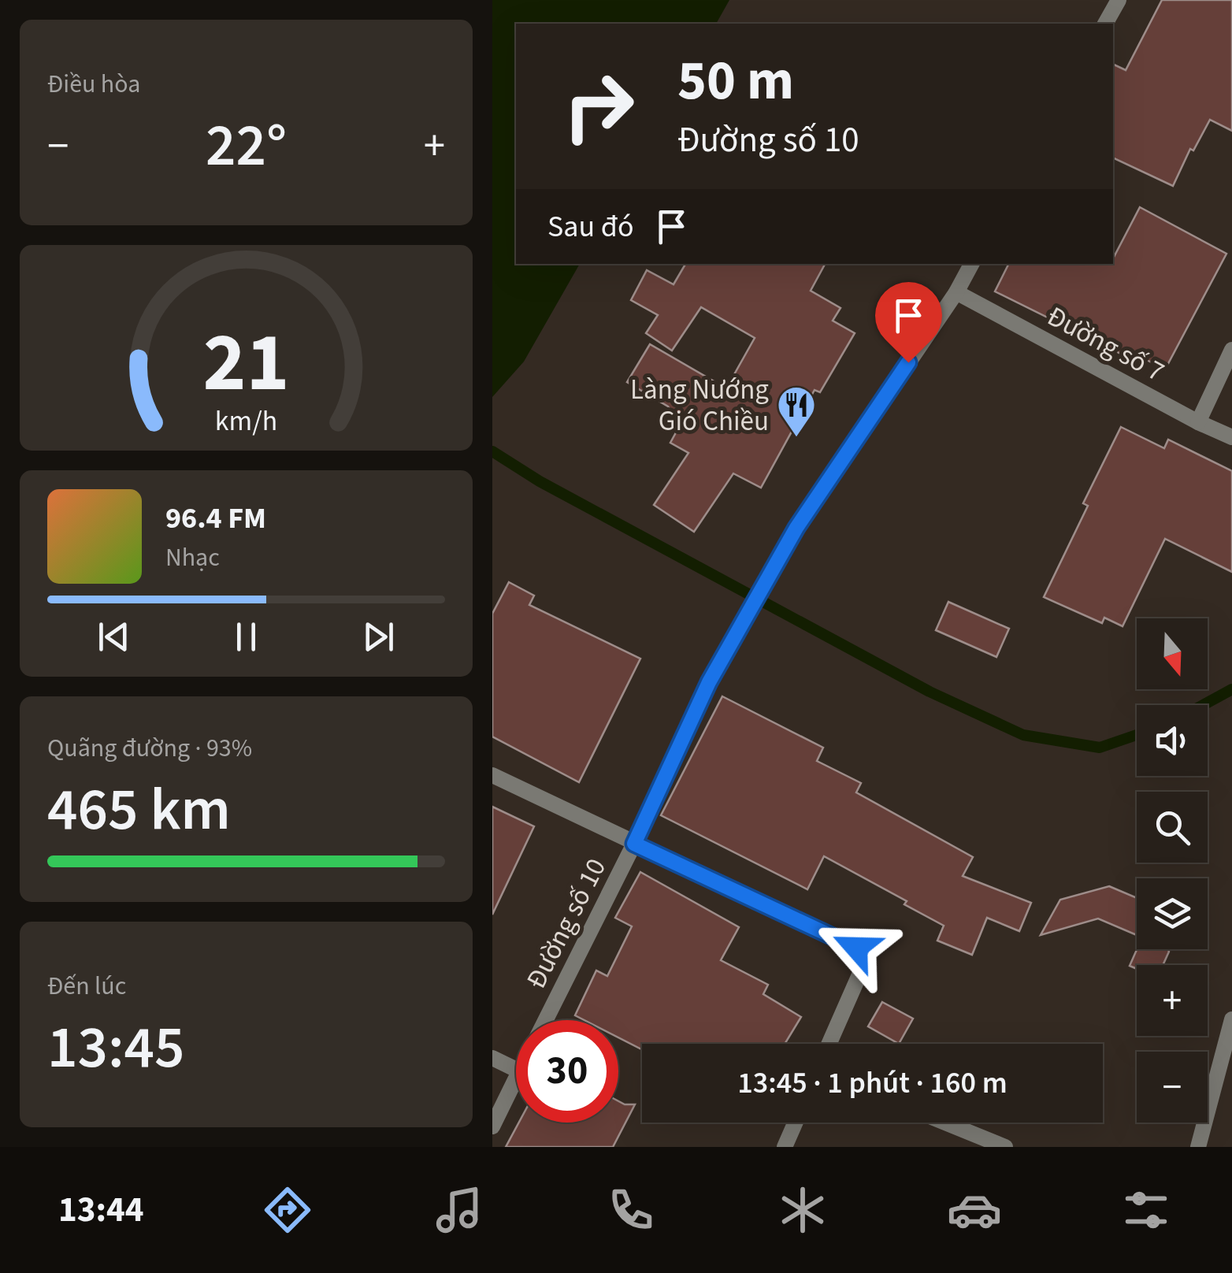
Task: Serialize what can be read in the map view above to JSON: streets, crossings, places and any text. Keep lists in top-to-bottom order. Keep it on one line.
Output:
{"streets":{"street":["Đường số 7","Đường số 10"]},"crossings":[["Đường số 7","Đường số 10"]],"places":{"restaurant":["Làng Nướng Gió Chiều"]},"north":"bottom","page":{"tile":["Điều hòa",["Quãng đường · 93%","465 km"],["Đến lúc","13:45"]],"turn":["50 m","Đường số 10"],"heat":["−","22°","+"],"then":"Sau đó","song":["96.4 FM","Nhạc"],"map_buttons":["+","−"],"limit":"30","trip":"13:45 · 1 phút · 160 m","tabs":"13:44","gauge":["21","km/h"]}}
